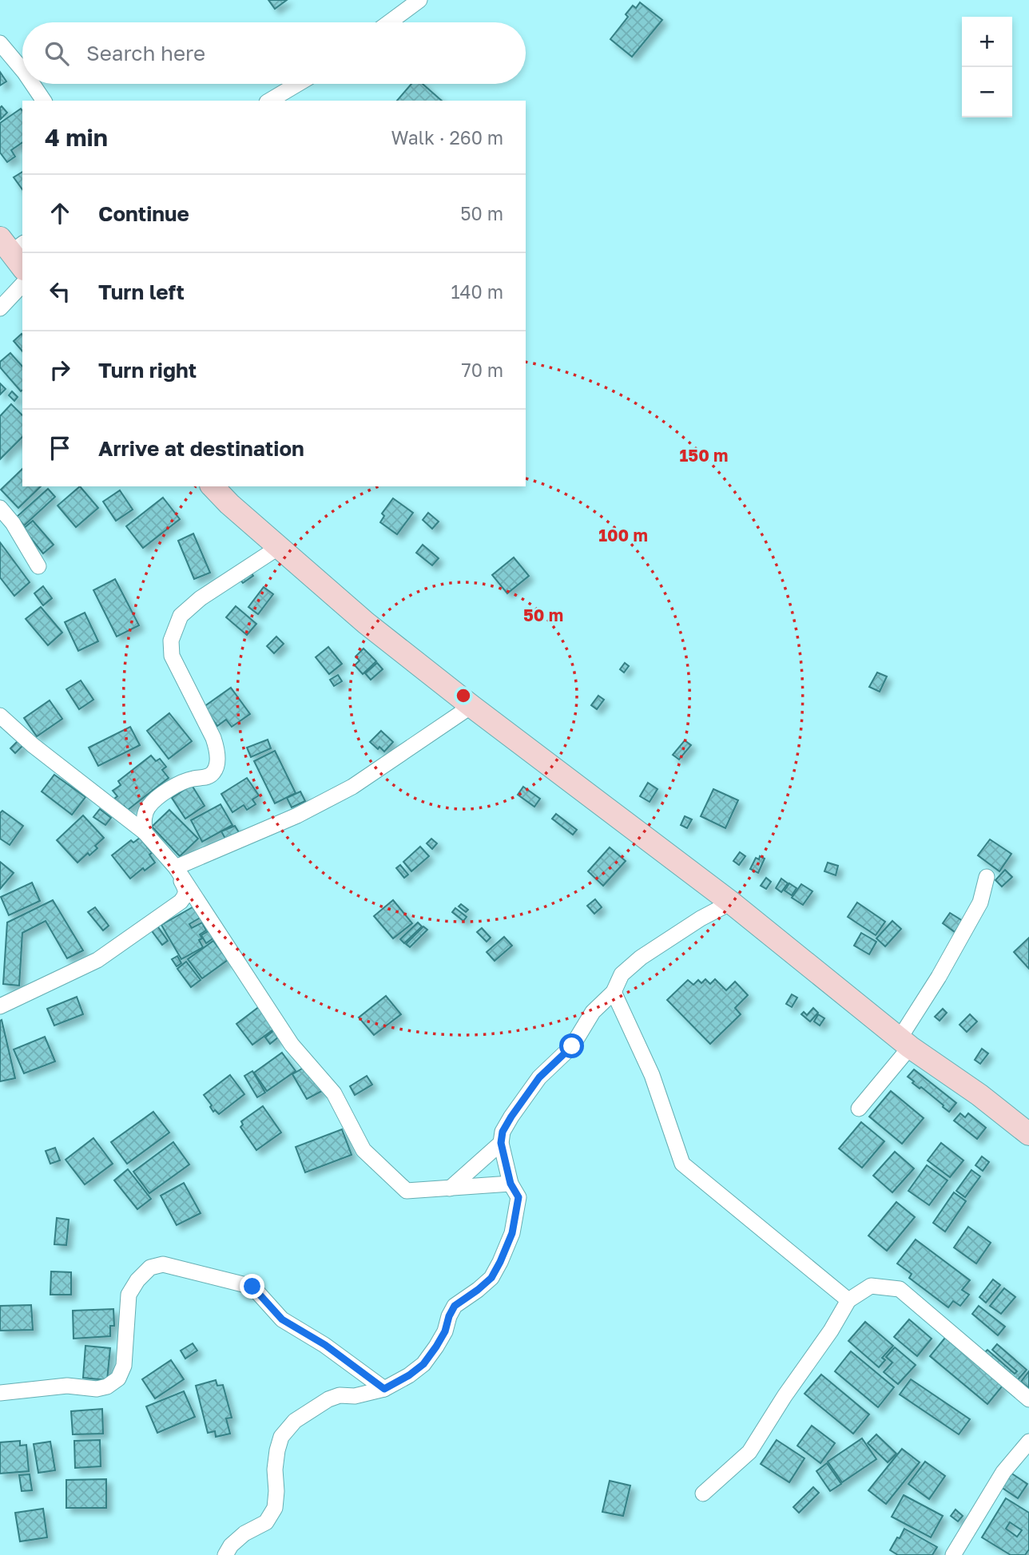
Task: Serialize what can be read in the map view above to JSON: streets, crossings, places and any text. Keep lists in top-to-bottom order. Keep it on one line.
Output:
{"page":{"map_buttons":["+","−"],"search":"Search here","heading":["4 min","Walk · 260 m"],"list":[["Continue","50 m"],["Turn left","140 m"],["Turn right","70 m"],"Arrive at destination"]},"rings":["150 m","100 m","50 m"]}
